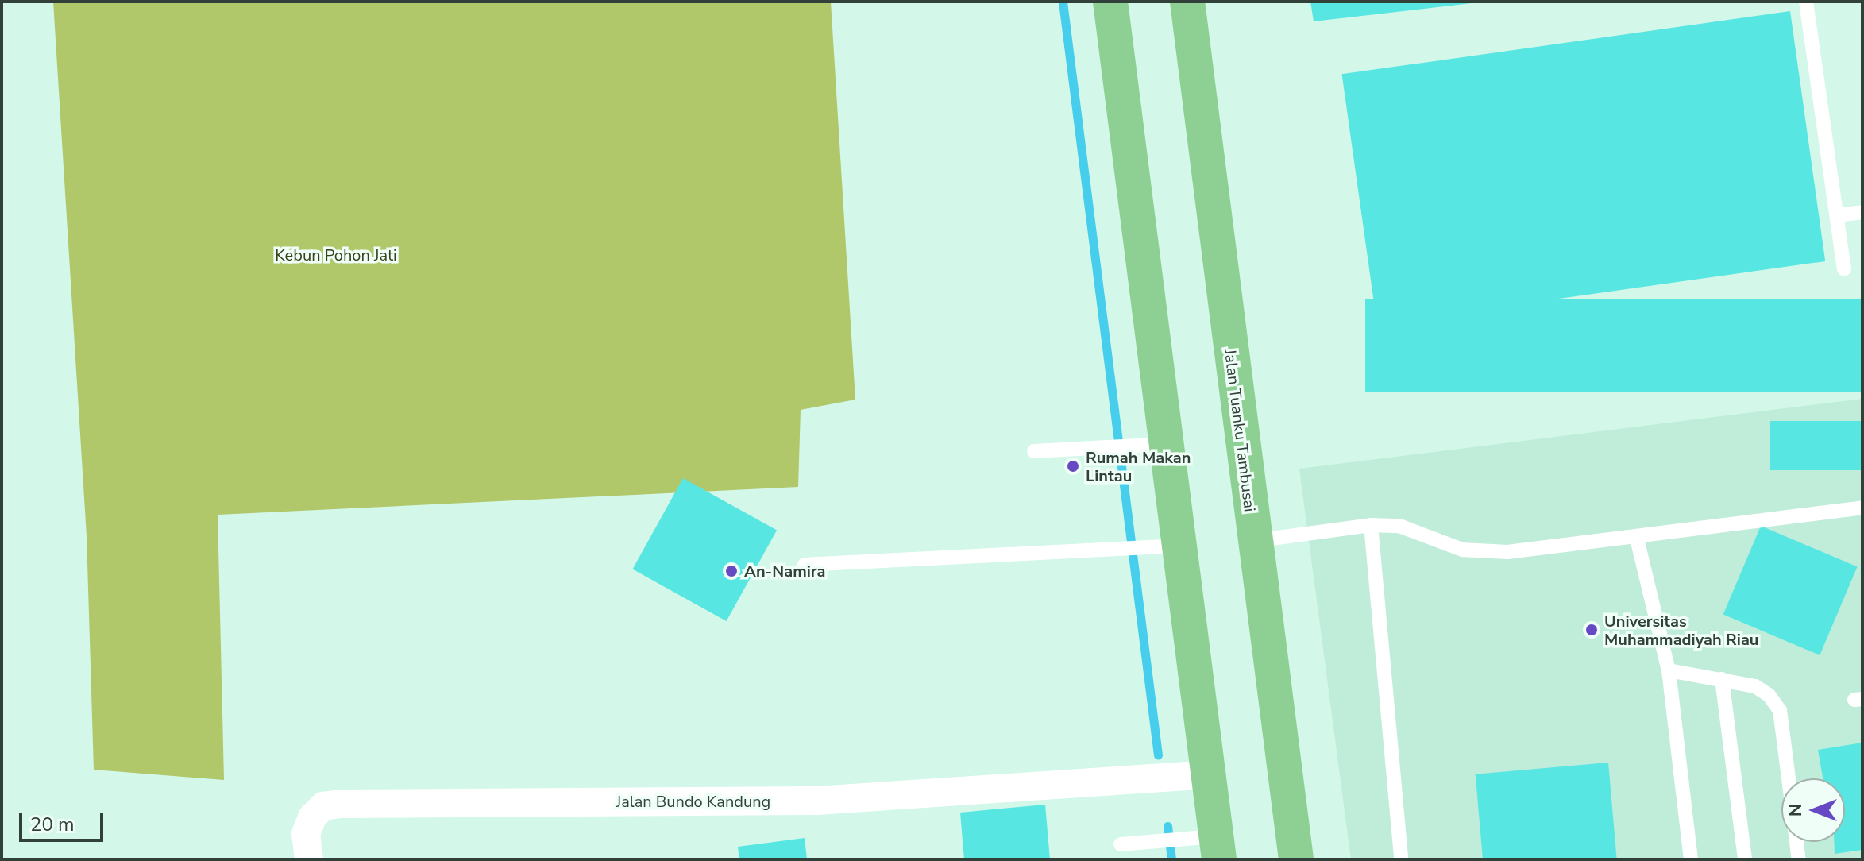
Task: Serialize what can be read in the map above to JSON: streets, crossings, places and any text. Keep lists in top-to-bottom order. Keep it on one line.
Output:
{"streets":{"main road":["Jalan Tuanku Tambusai"],"street":["Jalan Bundo Kandung"]},"parks":["Kebun Pohon Jati"],"places":["Rumah Makan Lintau","An-Namira","Universitas Muhammadiyah Riau"],"scale_bar":"20 m","north":"left"}
